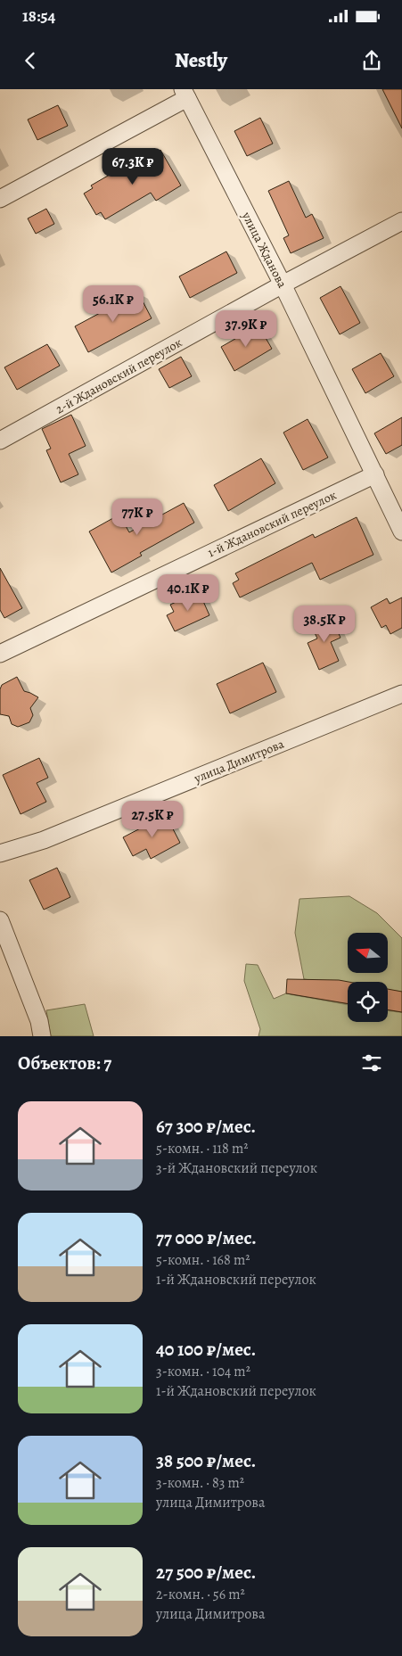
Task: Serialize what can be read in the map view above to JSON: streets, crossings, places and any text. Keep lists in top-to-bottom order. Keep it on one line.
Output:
{"streets":{"street":["улица Жданова","2-й Ждановский переулок","1-й Ждановский переулок","улица Димитрова"]},"crossings":[["улица Жданова","2-й Ждановский переулок"],["улица Жданова","1-й Ждановский переулок"]],"north":"left","page":{"status":"18:54","header":"Nestly","price":["67.3K ₽","56.1K ₽","37.9K ₽","77K ₽","40.1K ₽","38.5K ₽","27.5K ₽"],"heading":"Объектов: 7","list":[{"name":"67 300 ₽/мес.","note":"5-комн. · 118 m² · 3-й Ждановский переулок"},{"name":"77 000 ₽/мес.","note":"5-комн. · 168 m² · 1-й Ждановский переулок"},{"name":"40 100 ₽/мес.","note":"3-комн. · 104 m² · 1-й Ждановский переулок"},{"name":"38 500 ₽/мес.","note":"3-комн. · 83 m² · улица Димитрова"},{"name":"27 500 ₽/мес.","note":"2-комн. · 56 m² · улица Димитрова"}]}}
